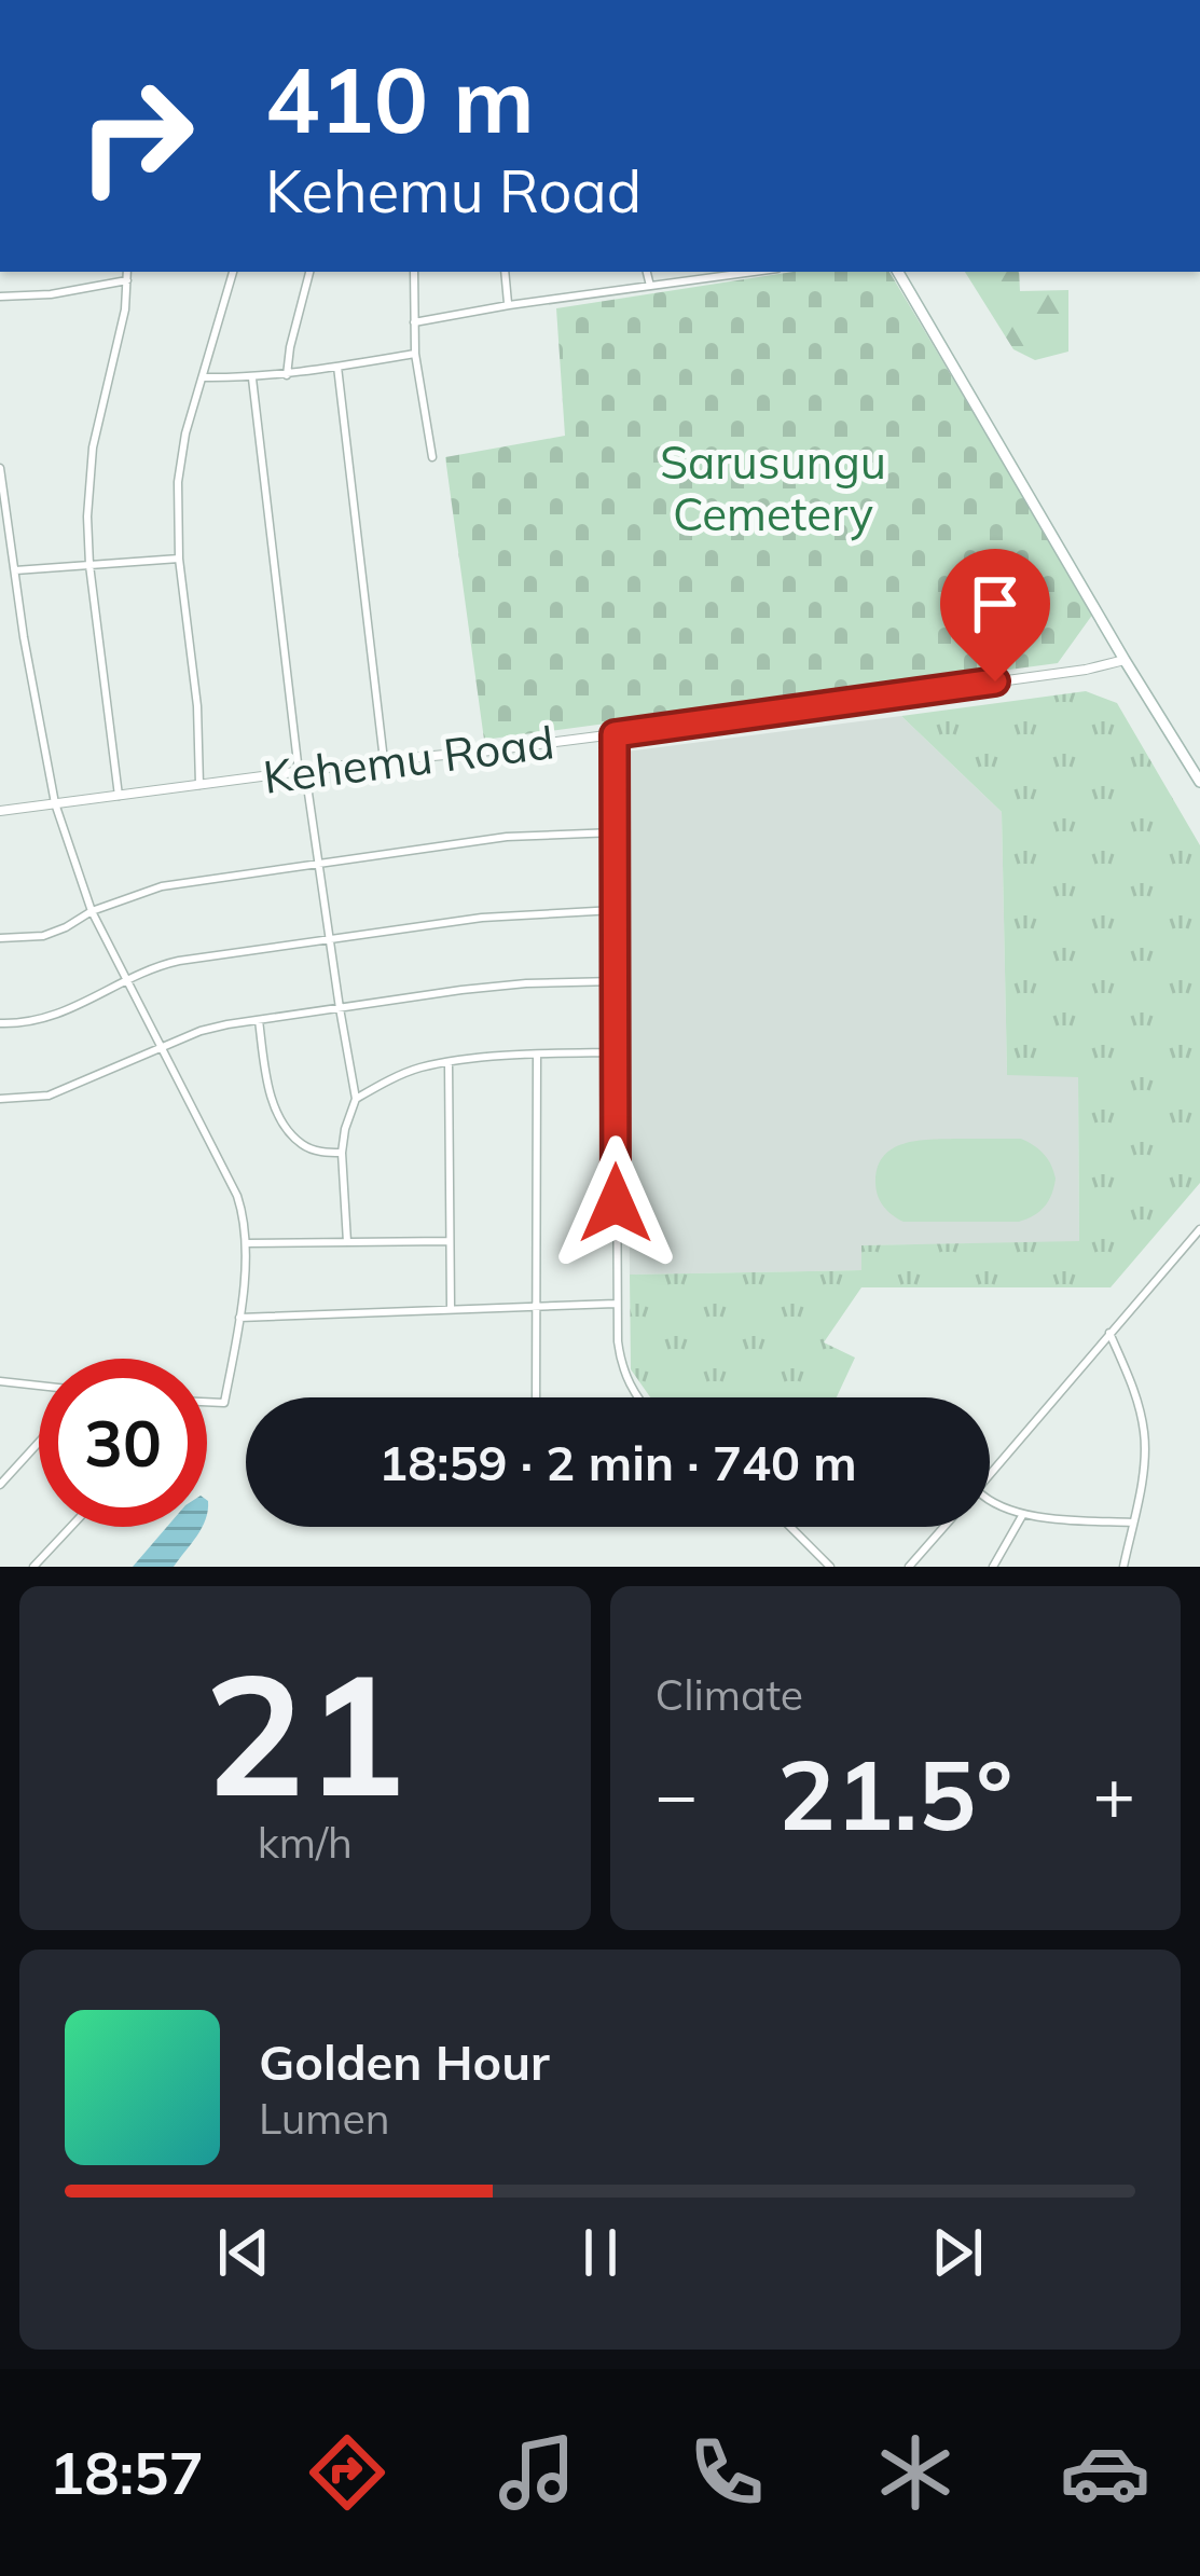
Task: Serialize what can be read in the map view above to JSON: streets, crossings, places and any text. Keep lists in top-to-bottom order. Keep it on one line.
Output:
{"streets":{"street":["Kehemu Road"]},"parks":["Sarusungu Cemetery"],"page":{"turn":["410 m","Kehemu Road"],"limit":"30","trip":"18:59 · 2 min · 740 m","tile":[["21","km/h"],"Climate"],"heat":["−","21.5°","+"],"song":["Golden Hour","Lumen"],"tabs":"18:57"}}
